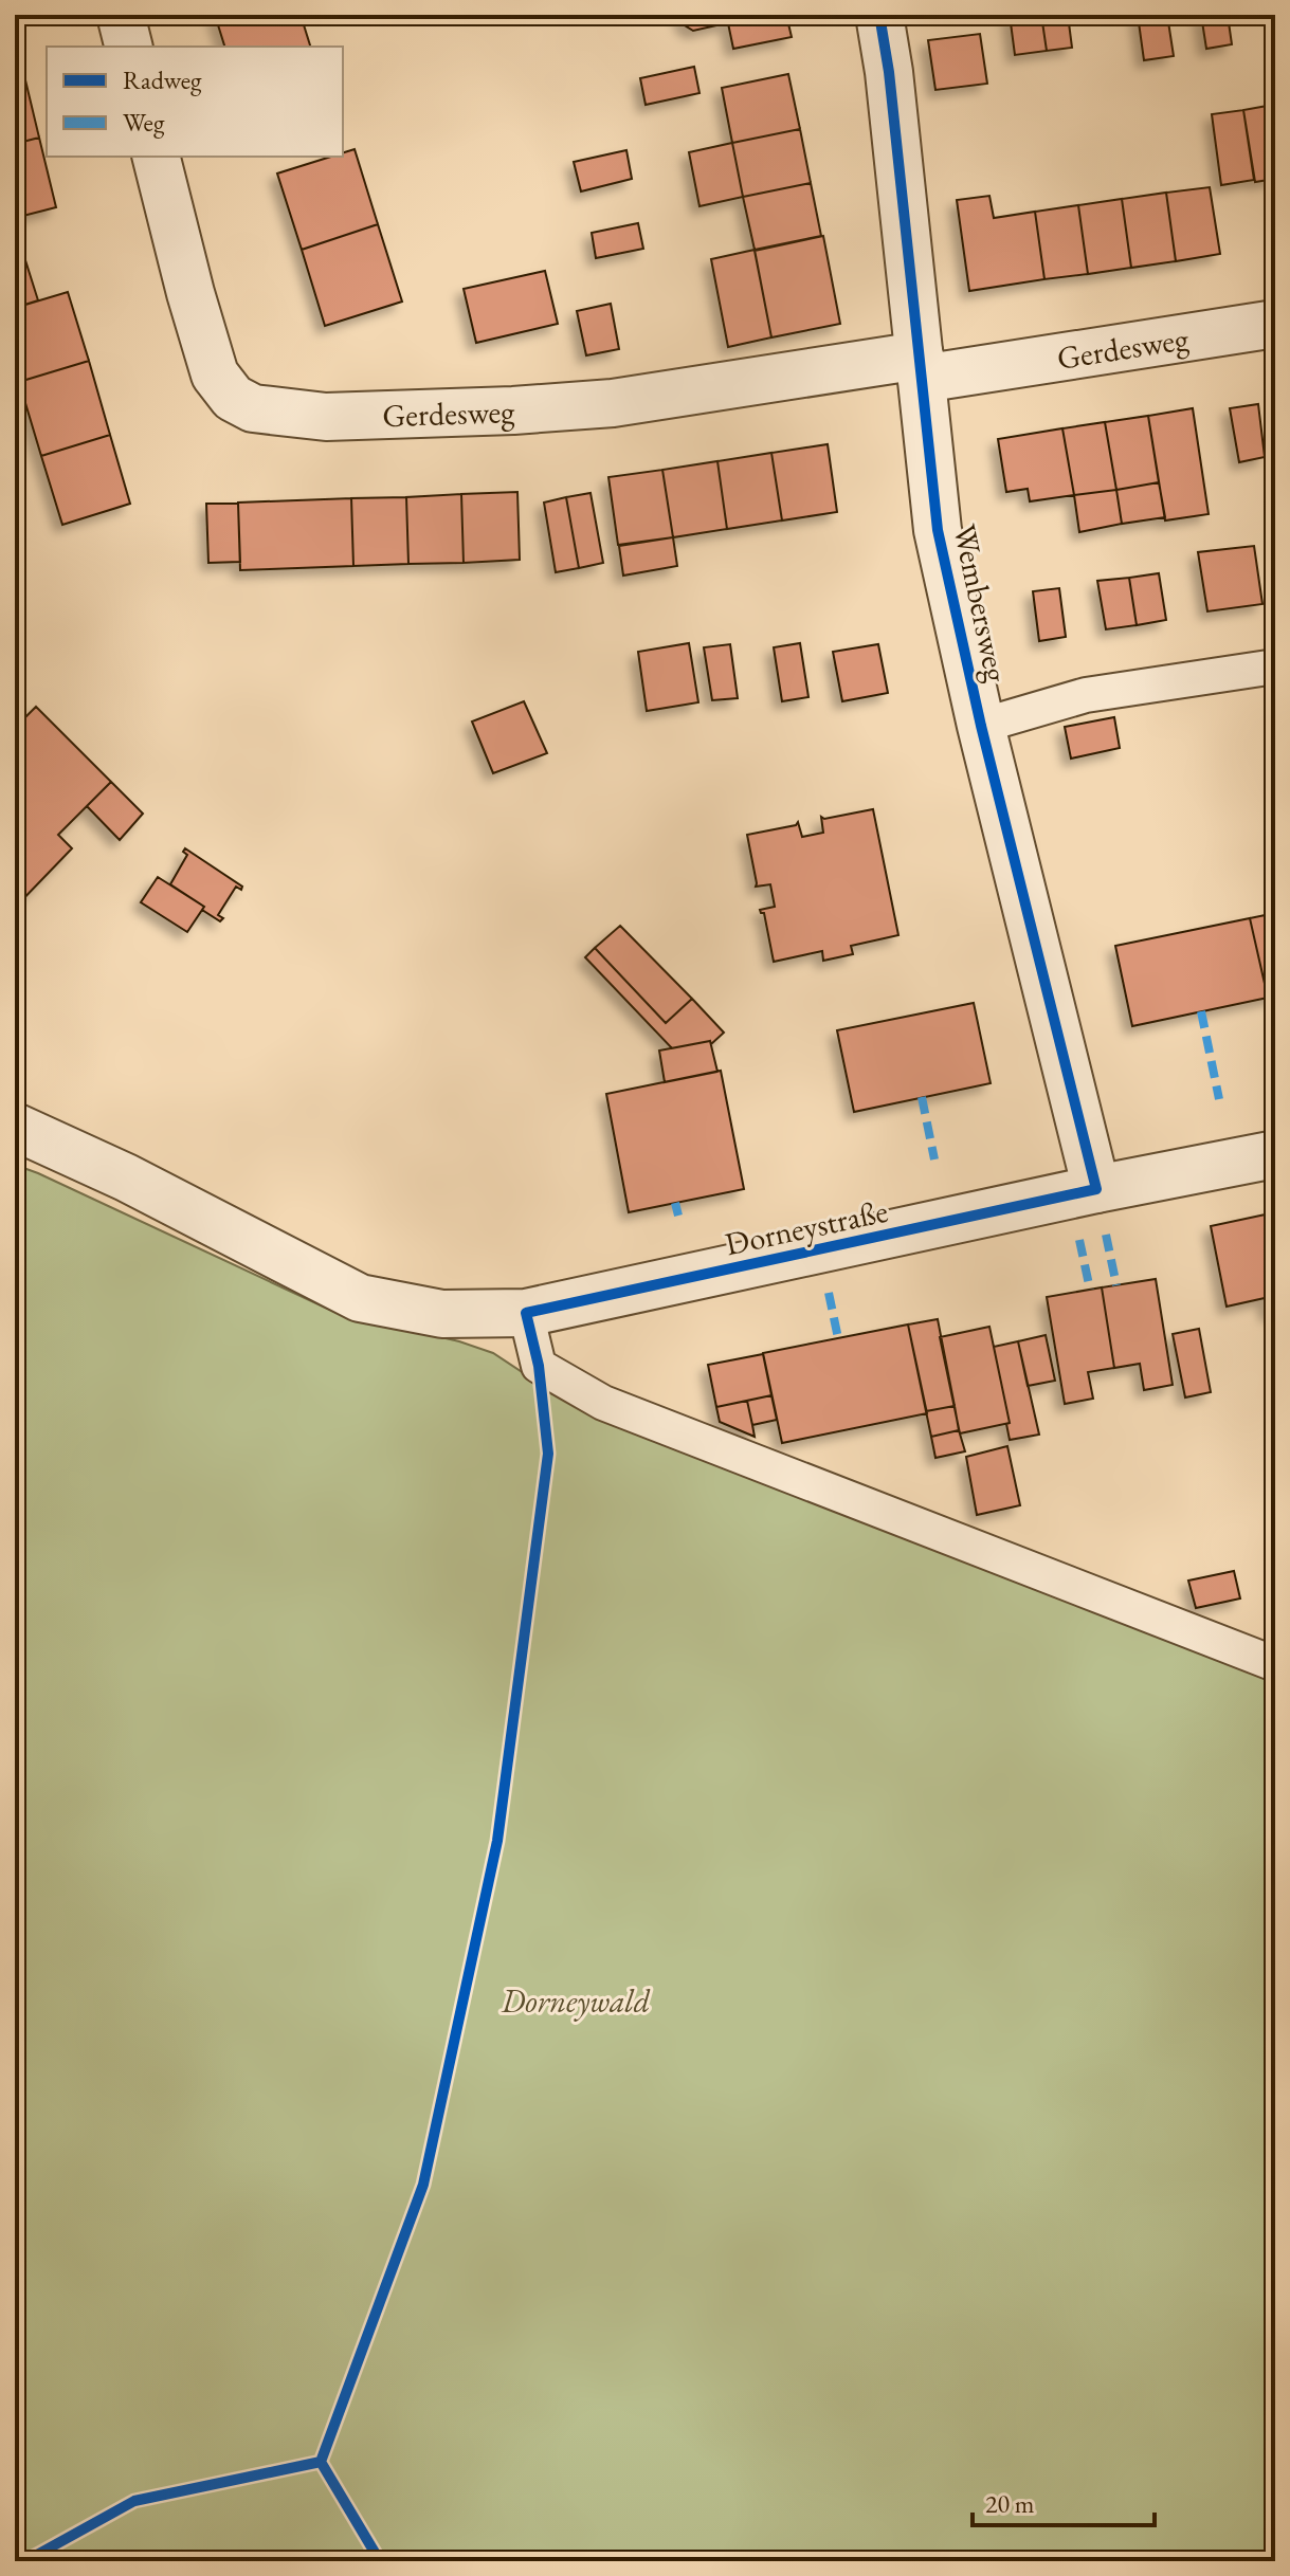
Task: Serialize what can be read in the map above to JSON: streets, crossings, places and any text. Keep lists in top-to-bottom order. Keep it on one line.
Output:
{"streets":{"street":["Gerdesweg","Wembersweg","Dorneystraße"]},"crossings":[["Gerdesweg","Wembersweg"],["Wembersweg","Dorneystraße"]],"parks":["Dorneywald"],"legend":["Radweg","Weg"],"scale_bar":"20 m"}
